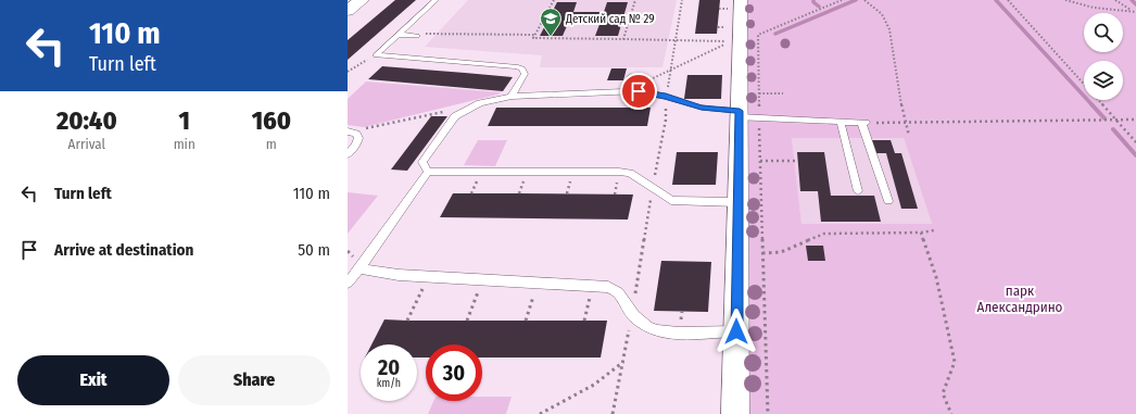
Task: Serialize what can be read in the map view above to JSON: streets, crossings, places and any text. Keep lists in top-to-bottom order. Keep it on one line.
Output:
{"parks":["парк Александрино"],"places":{"school or university":["Детский сад № 29"]},"page":{"turn":["110 m","Turn left"],"eta":["20:40","Arrival","1","min","160","m"],"list":[{"name":"Turn left","value":"110 m"},{"name":"Arrive at destination","value":"50 m"}],"speed":"20 km/h","limit":"30","buttons":["Exit","Share"]}}
